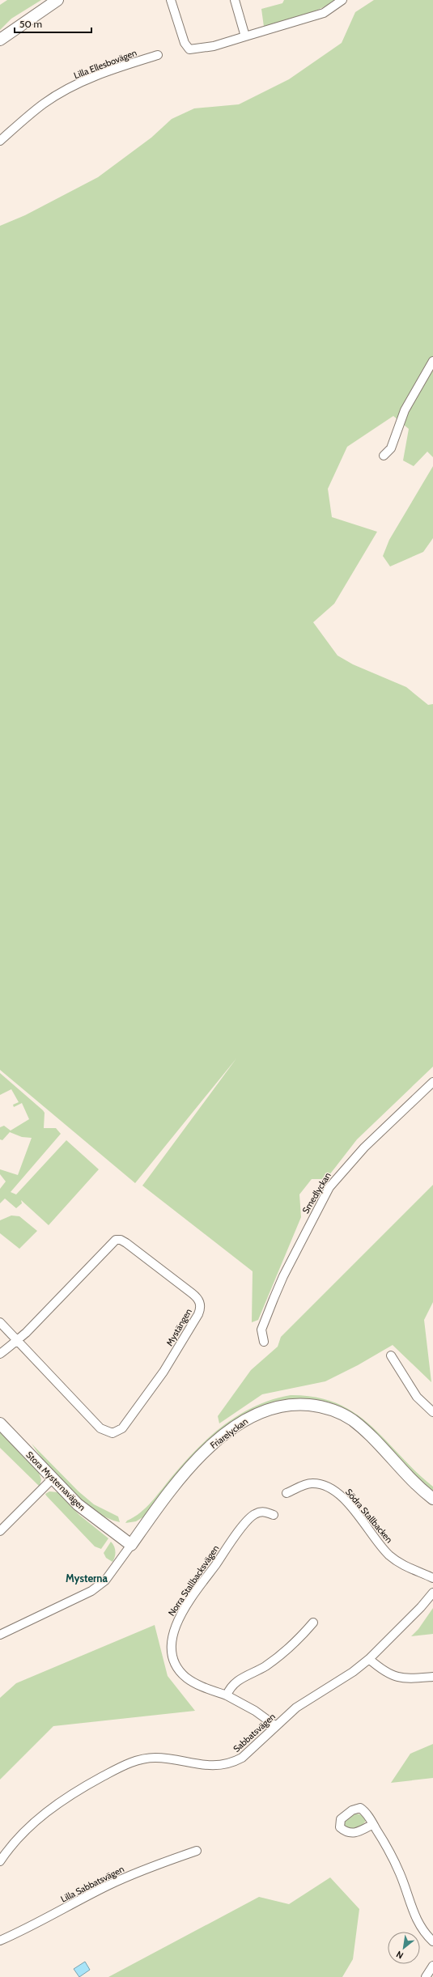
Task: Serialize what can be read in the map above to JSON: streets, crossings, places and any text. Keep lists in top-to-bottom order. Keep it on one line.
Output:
{"streets":{"street":["Lilla Ellesbovägen","Smedlyckan","Mystängen","Friarelyckan","Stora Mysternavägen","Södra Stallbacken","Norra Stallbacksvägen","Sabbatsvägen","Lilla Sabbatsvägen"]},"crossings":[["Friarelyckan","Stora Mysternavägen"],["Norra Stallbacksvägen","Sabbatsvägen"]],"districts":["Mysterna"],"scale_bar":"50 m","north":"bottom left"}
